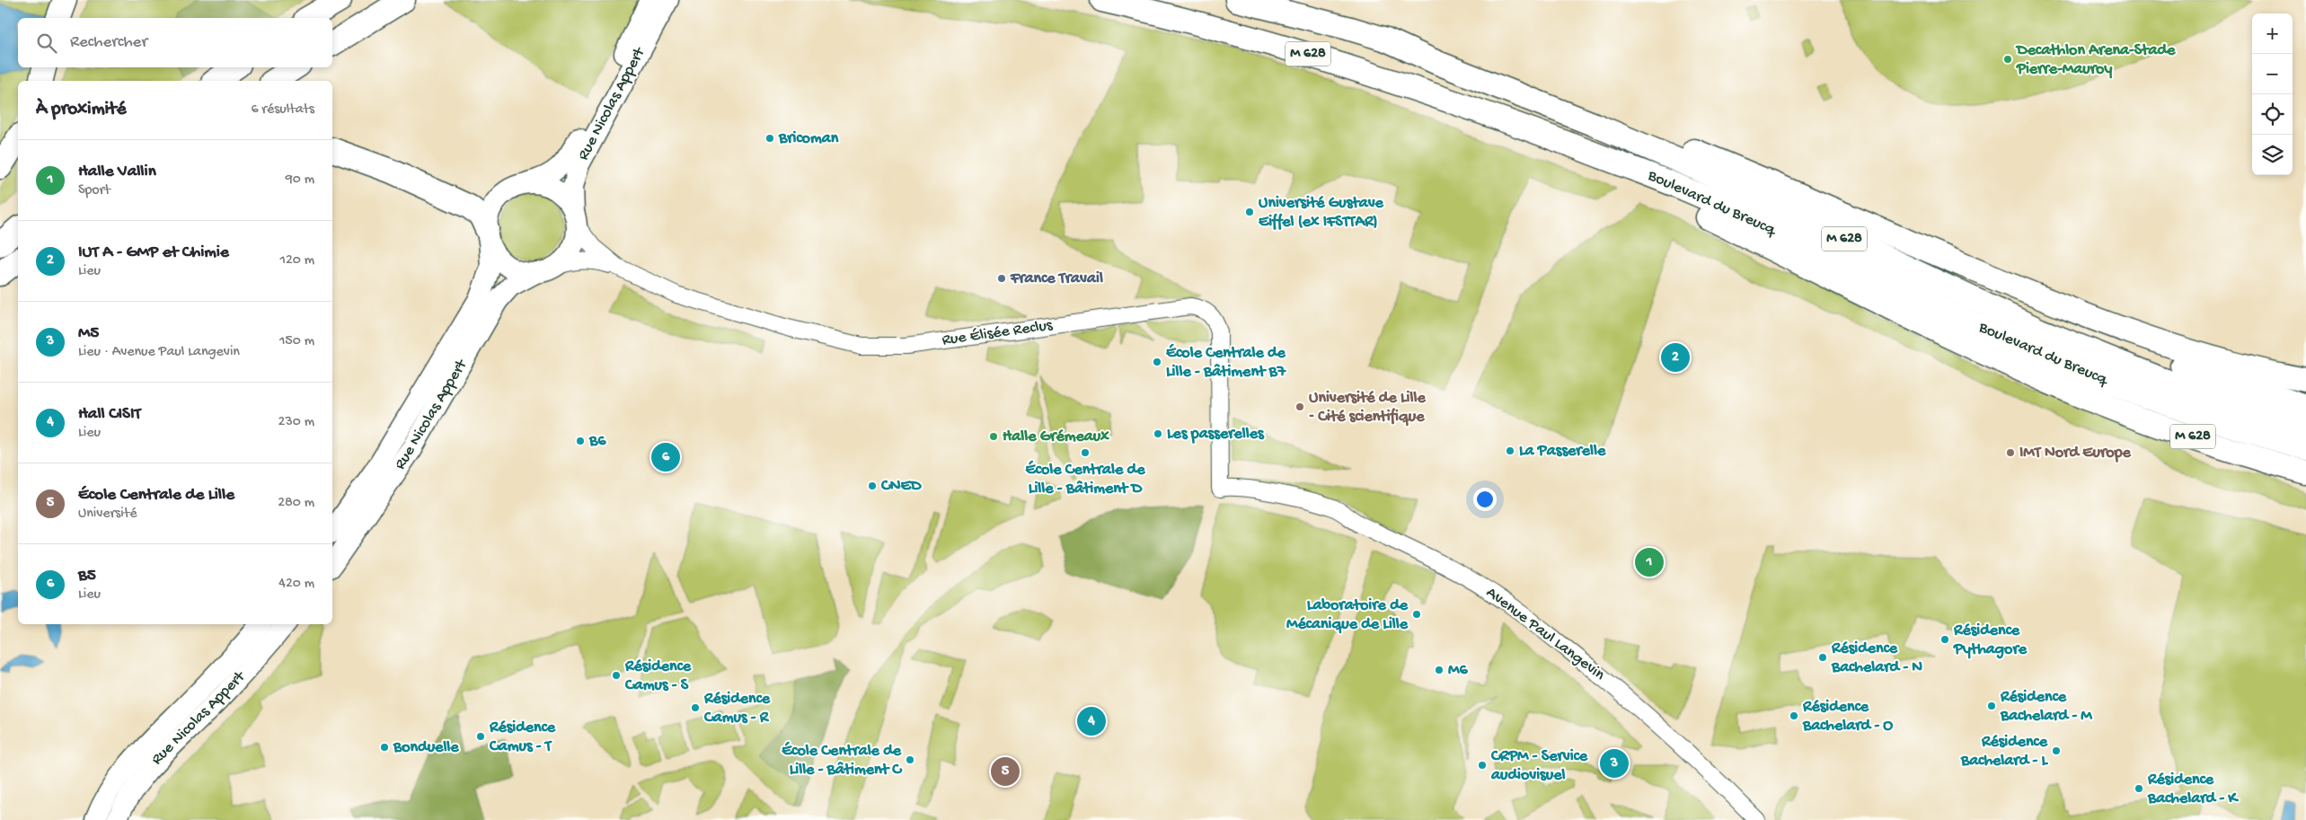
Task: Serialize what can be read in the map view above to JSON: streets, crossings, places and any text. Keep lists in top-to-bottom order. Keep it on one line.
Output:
{"streets":{"highway":["M 628","Boulevard du Breucq"],"main road":["Rue Nicolas Appert"],"street":["Rue Élisée Reclus","Avenue Paul Langevin"]},"crossings":[["M 628","Boulevard du Breucq"],["Rue Nicolas Appert","Rue Élisée Reclus"],["Rue Élisée Reclus","Avenue Paul Langevin"]],"places":["Decathlon Arena-Stade Pierre-Mauroy","Bricoman","Université Gustave Eiffel (ex IFSTTAR)","France Travail","École Centrale de Lille - Bâtiment B7","Université de Lille ‐ Cité scientifique","Les passerelles","Halle Grémeaux","B6","La Passerelle","École Centrale de Lille - Bâtiment D","IMT Nord Europe","CNED","Laboratoire de Mécanique de Lille","Résidence Pythagore","Résidence Bachelard - N","M6","Résidence Camus - S","Résidence Bachelard - M","Résidence Camus - R","Résidence Bachelard - O","Résidence Camus - T","Bonduelle","Résidence Bachelard - L","École Centrale de Lille - Bâtiment C","CRPM - Service audiovisuel","Résidence Bachelard - K"],"page":{"map_buttons":["+","−"],"search":"Rechercher","heading":["À proximité","6 résultats"],"list":[{"mark":"1","name":"Halle Vallin","note":"Sport","value":"90 m"},{"mark":"2","name":"IUT A - GMP et Chimie","note":"Lieu","value":"120 m"},{"mark":"3","name":"M5","note":"Lieu · Avenue Paul Langevin","value":"150 m"},{"mark":"4","name":"Hall CISIT","note":"Lieu","value":"230 m"},{"mark":"5","name":"École Centrale de Lille","note":"Université","value":"280 m"},{"mark":"6","name":"B5","note":"Lieu","value":"420 m"}],"pins":["2","6","1","4","3","5"]}}
